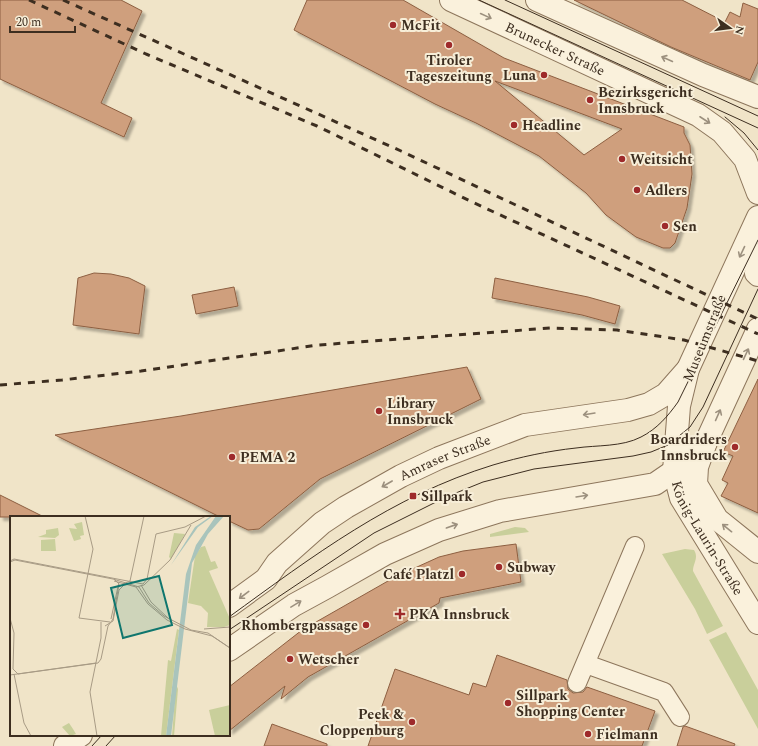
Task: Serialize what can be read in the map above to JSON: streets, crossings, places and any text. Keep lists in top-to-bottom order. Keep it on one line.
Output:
{"streets":{"street":["Brunecker Straße","Museumstraße","Amraser Straße","König-Laurin-Straße"]},"crossings":[["Museumstraße","Amraser Straße"],["Museumstraße","König-Laurin-Straße"]],"places":{"other":["McFit","Tiroler Tageszeitung","Luna","Bezirksgericht Innsbruck","Headline","Weitsicht","Adlers","Sen","Library Innsbruck","Boardriders Innsbruck","PEMA 2","Subway","Café Platzl","Rhombergpassage","Wetscher","Sillpark Shopping Center","Peek & Cloppenburg","Fielmann"],"transit":["Sillpark"],"health":["PKA Innsbruck"]},"scale_bar":"20 m","north":"right"}
